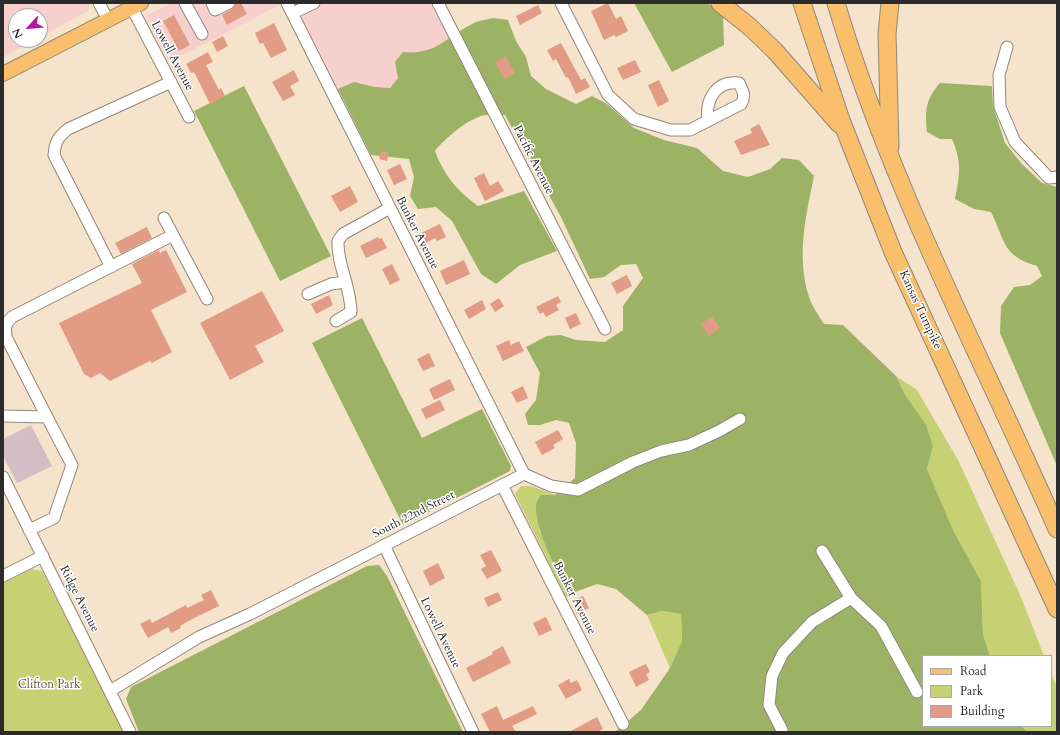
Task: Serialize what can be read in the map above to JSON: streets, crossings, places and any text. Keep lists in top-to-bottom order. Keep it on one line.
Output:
{"streets":{"highway":["Kansas Turnpike"],"street":["Lowell Avenue","Pacific Avenue","Bunker Avenue","South 22nd Street","Ridge Avenue"]},"crossings":[["Lowell Avenue","South 22nd Street"],["Bunker Avenue","South 22nd Street"],["South 22nd Street","Ridge Avenue"]],"parks":["Clifton Park"],"legend":["Road","Park","Building"],"north":"bottom left"}
